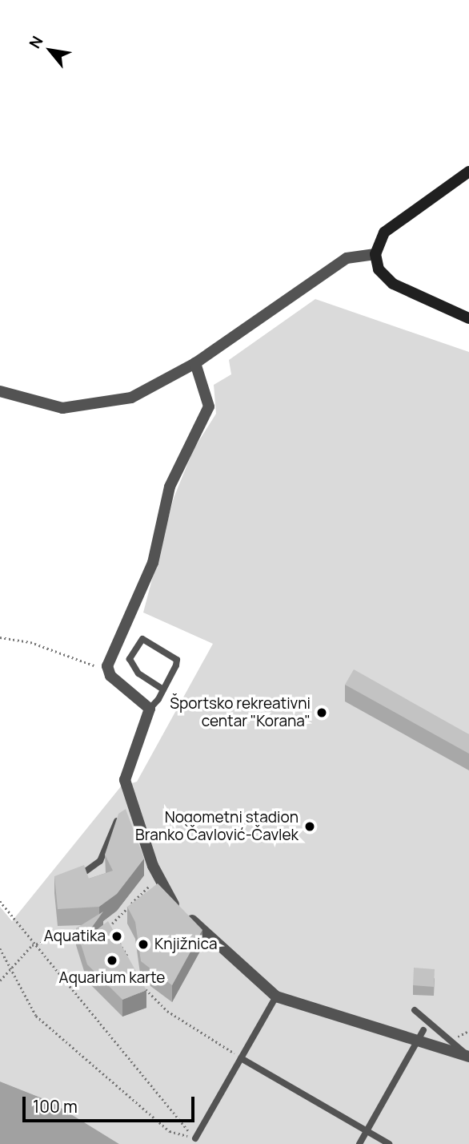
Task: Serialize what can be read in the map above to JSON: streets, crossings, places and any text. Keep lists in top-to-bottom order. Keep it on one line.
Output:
{"places":["Športsko rekreativni centar \"Korana\"","Nogometni stadion Branko Čavlović-Čavlek","Aquatika","Knjižnica","Aquarium karte"],"scale_bar":"100 m","north":"top left"}
